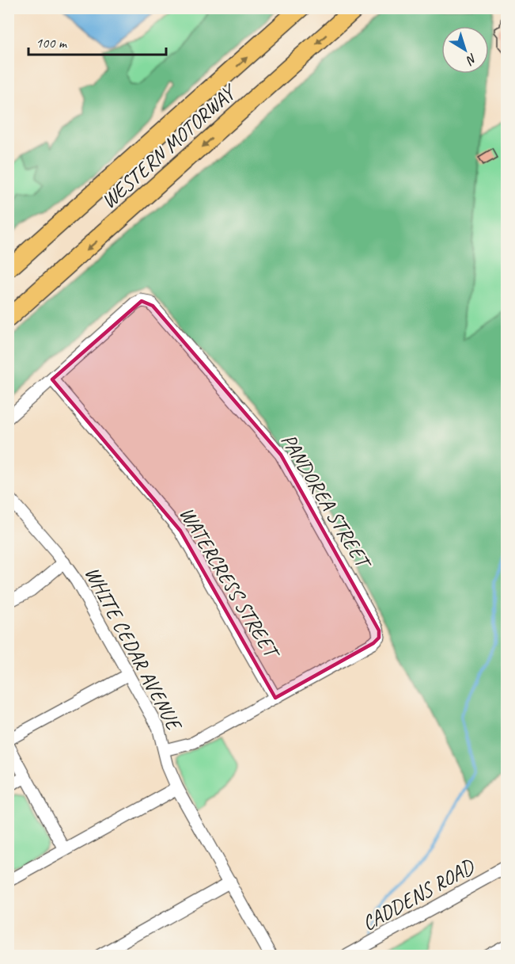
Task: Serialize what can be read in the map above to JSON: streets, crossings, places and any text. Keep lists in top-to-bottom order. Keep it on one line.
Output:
{"streets":{"highway":["WESTERN MOTORWAY"],"street":["PANDOREA STREET","WATERCRESS STREET","WHITE CEDAR AVENUE","CADDENS ROAD"]},"crossings":[["PANDOREA STREET","WATERCRESS STREET"],["PANDOREA STREET","WHITE CEDAR AVENUE"]],"scale_bar":"100 m","north":"bottom right"}
